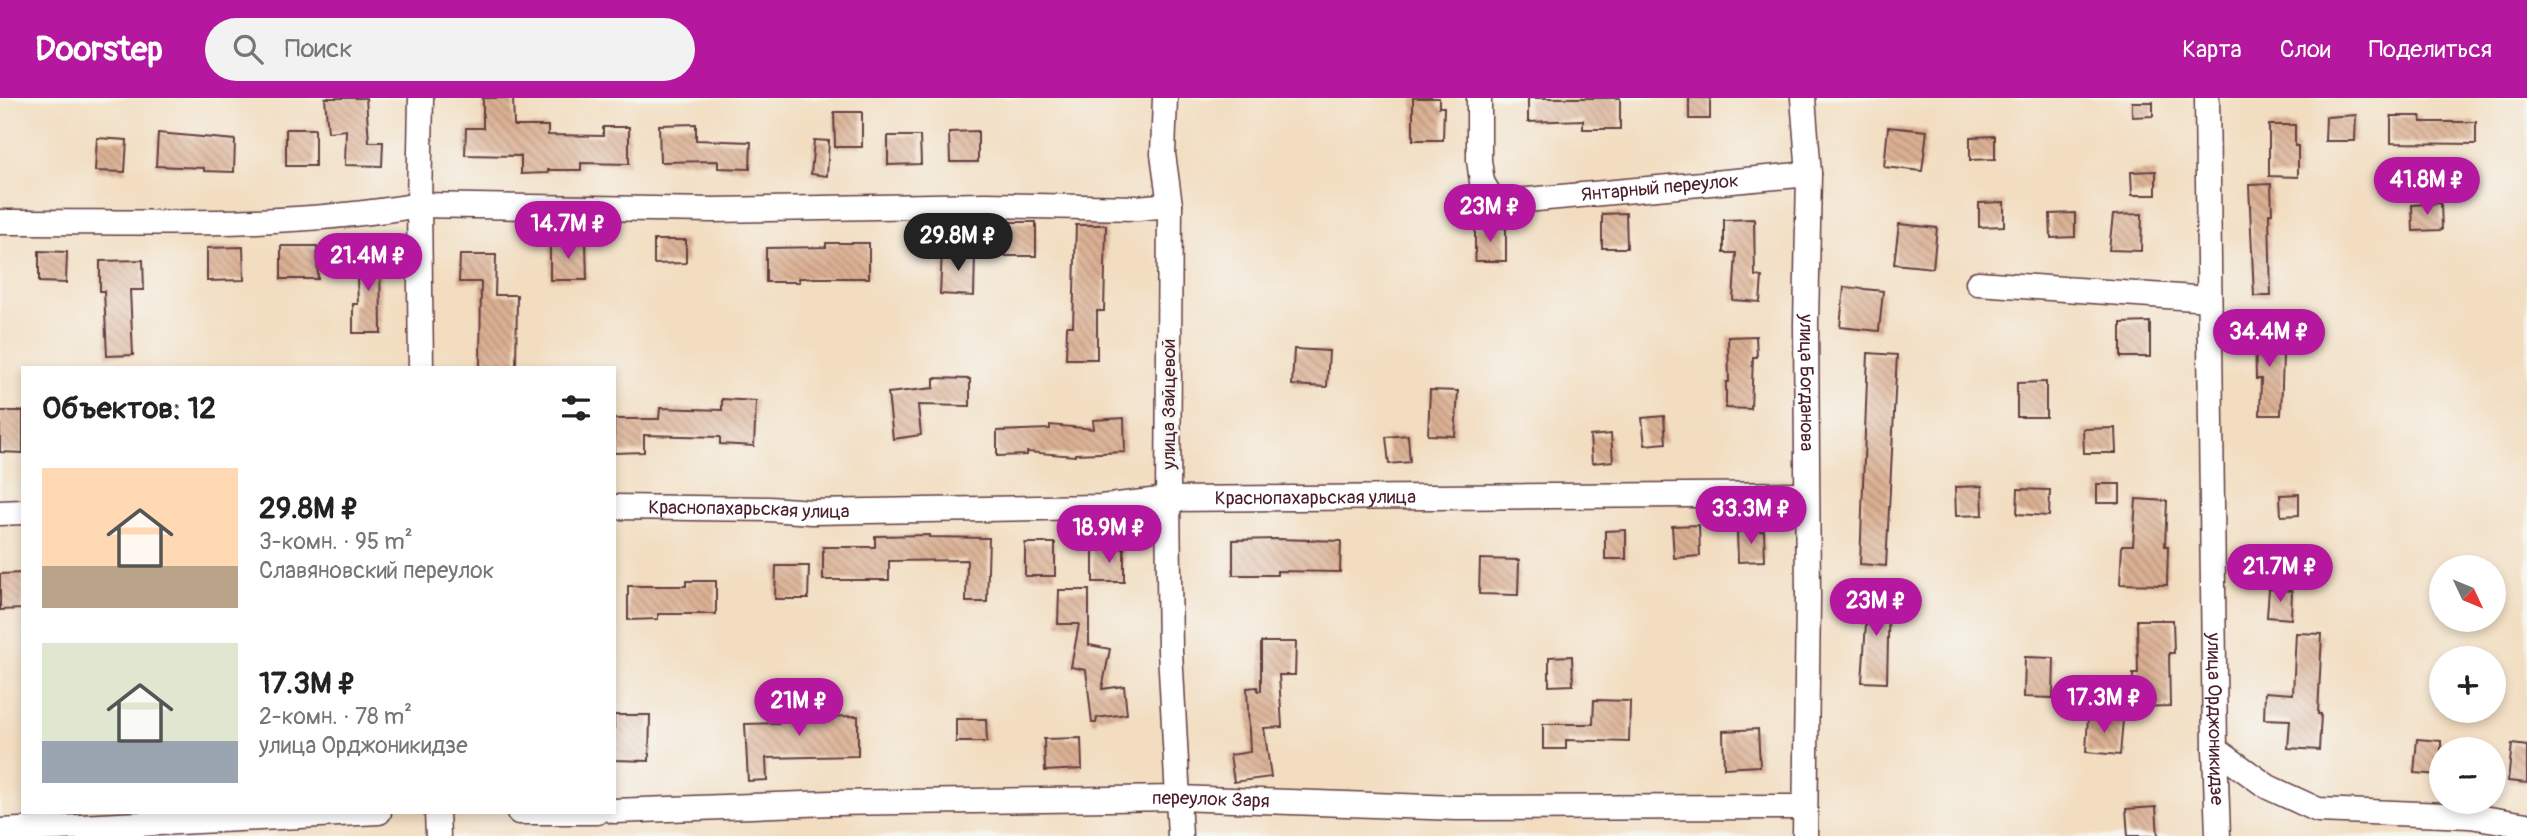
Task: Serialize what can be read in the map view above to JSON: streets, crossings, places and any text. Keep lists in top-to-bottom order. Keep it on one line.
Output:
{"streets":{"street":["Янтарный переулок","улица Богданова","улица Зайцевой","Краснопахарьская улица","улица Орджоникидзе","переулок Заря"]},"crossings":[["Янтарный переулок","улица Богданова"],["улица Богданова","Краснопахарьская улица"],["улица Богданова","переулок Заря"],["улица Зайцевой","Краснопахарьская улица"],["улица Зайцевой","переулок Заря"]],"north":"bottom right","page":{"header":"Doorstep","search":"Поиск","nav":["Карта","Слои","Поделиться"],"price":["41.8M ₽","23M ₽","14.7M ₽","29.8M ₽","21.4M ₽","34.4M ₽","33.3M ₽","18.9M ₽","21.7M ₽","23M ₽","17.3M ₽","21M ₽"],"heading":"Объектов: 12","list":[{"name":"29.8M ₽","note":"3-комн. · 95 m² · Славяновский переулок"},{"name":"17.3M ₽","note":"2-комн. · 78 m² · улица Орджоникидзе"}],"map_buttons":["+","−"]}}
